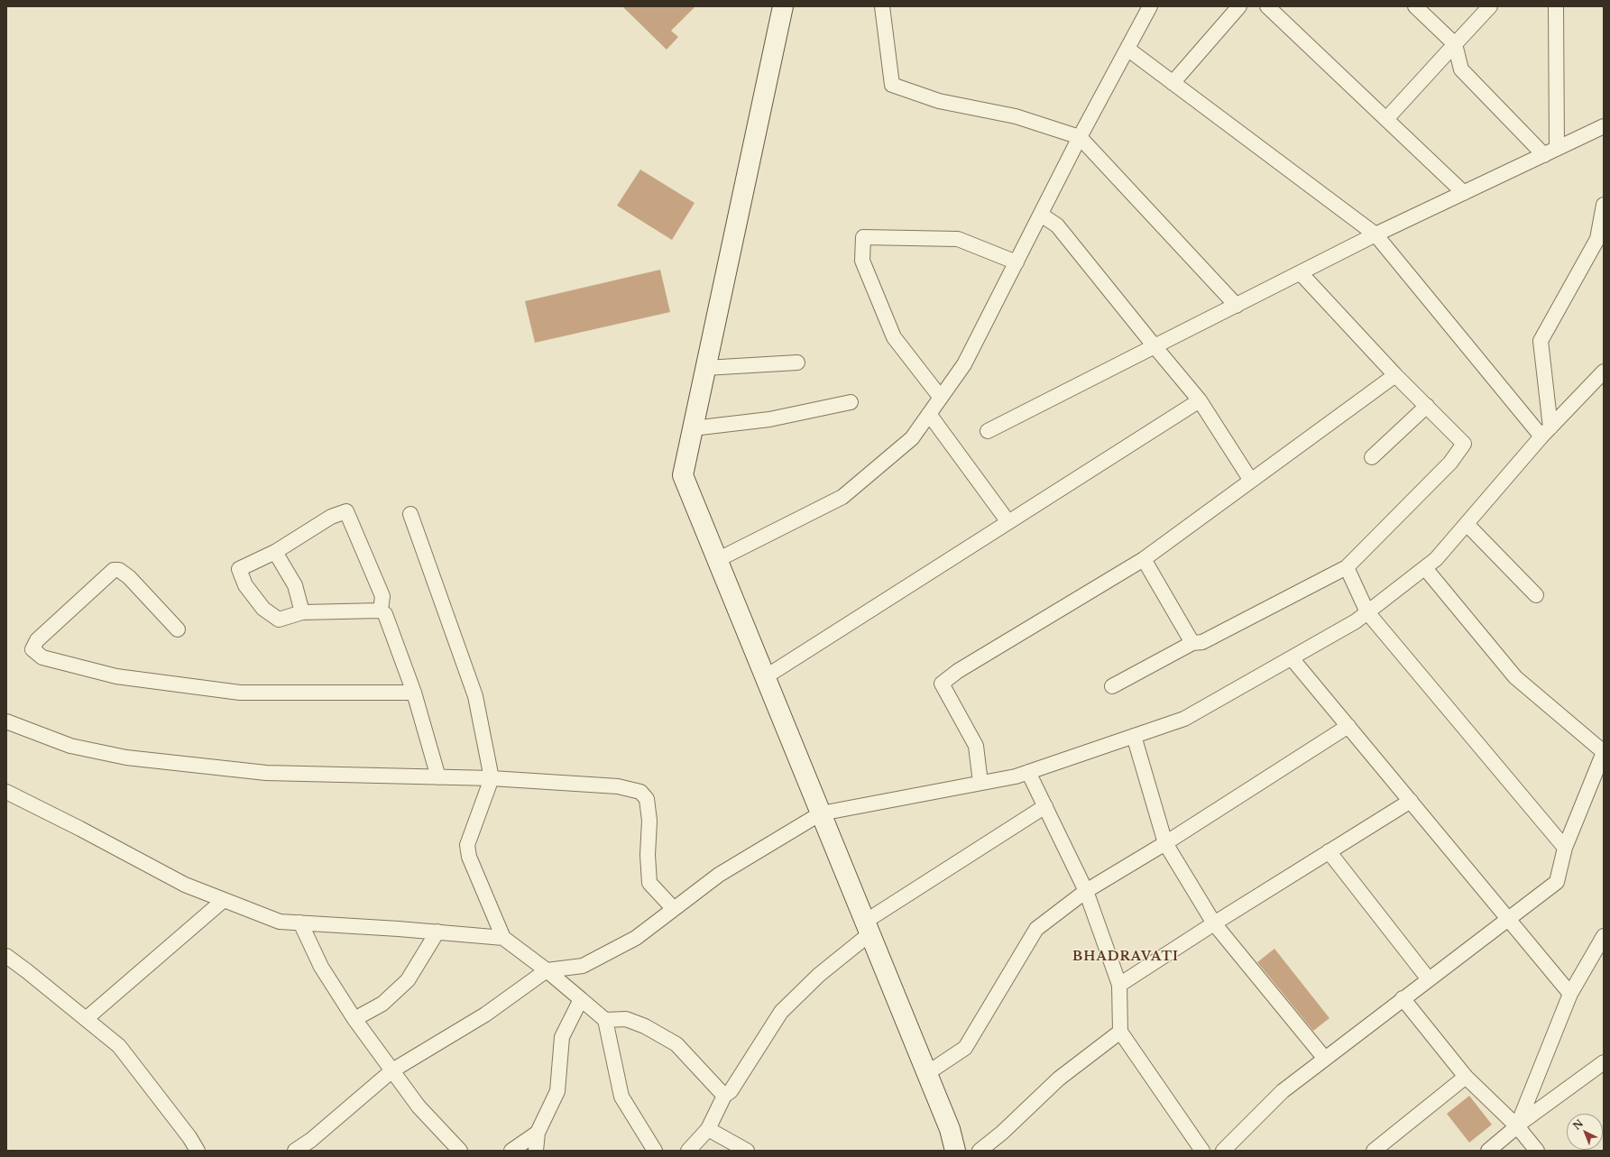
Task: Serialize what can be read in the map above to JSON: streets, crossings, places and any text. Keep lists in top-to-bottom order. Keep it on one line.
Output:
{"districts":["BHADRAVATI"],"north":"top left"}
